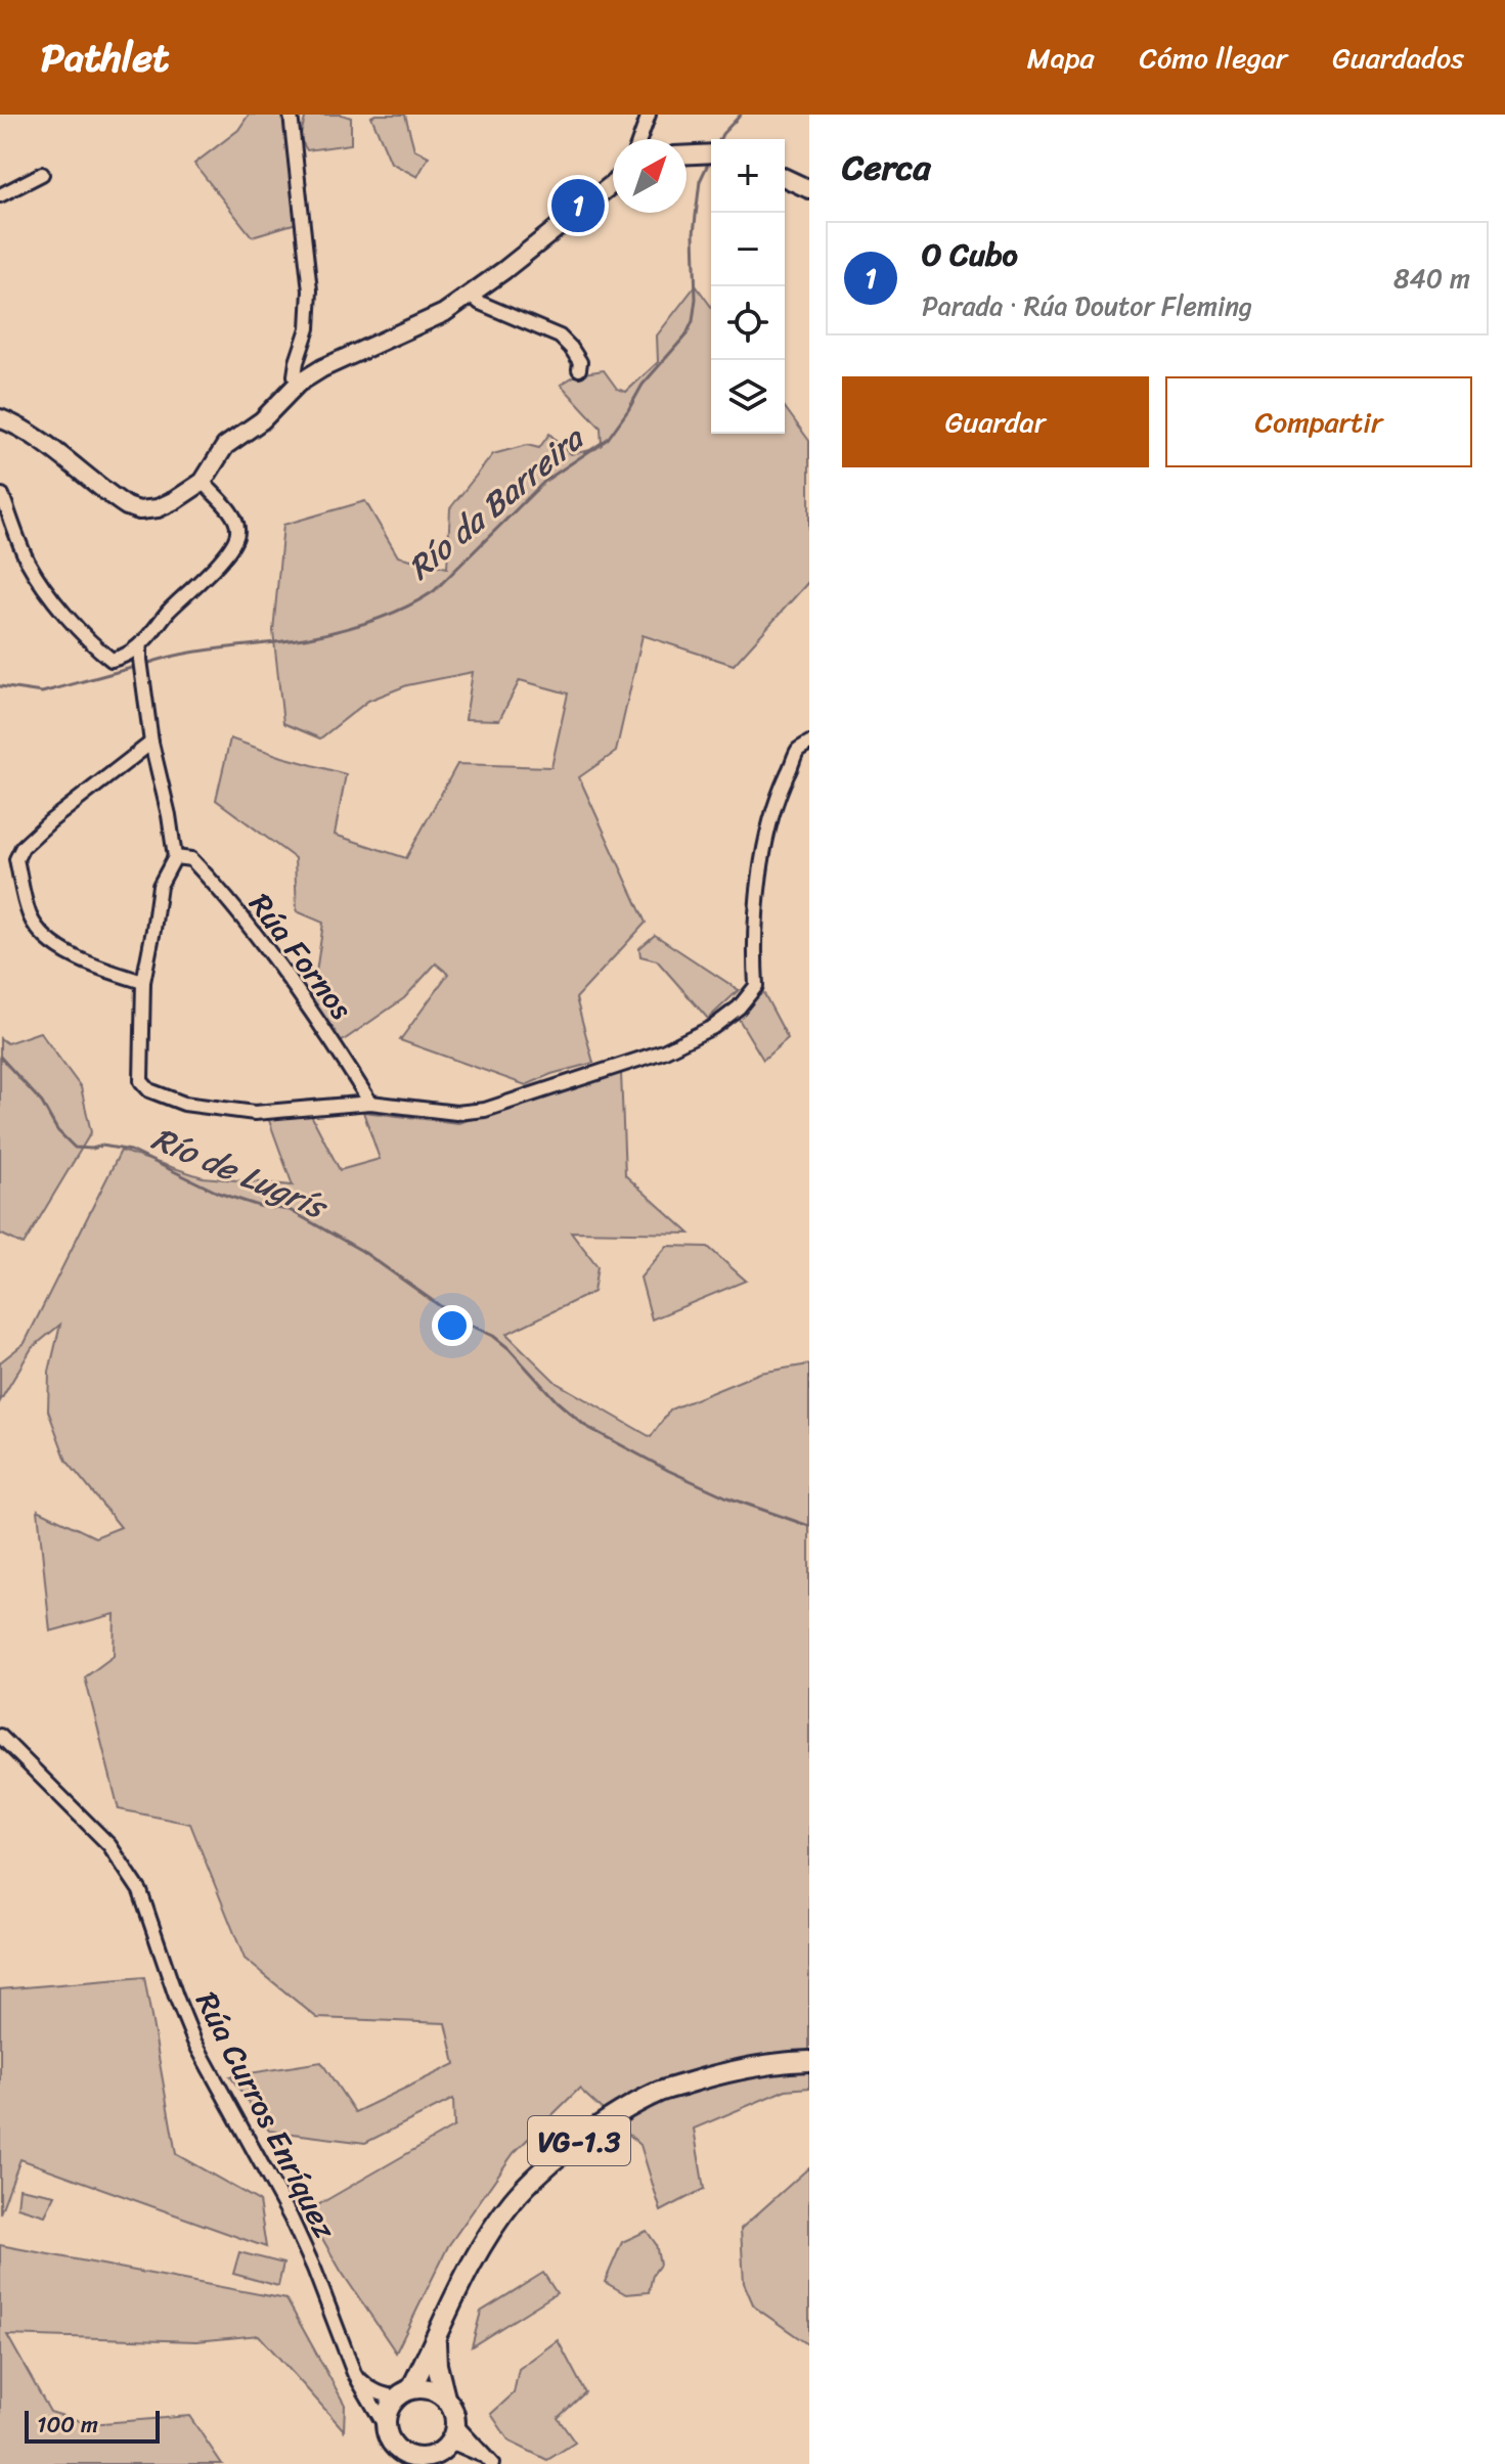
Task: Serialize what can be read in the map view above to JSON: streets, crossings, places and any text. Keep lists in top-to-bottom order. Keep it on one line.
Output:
{"streets":{"highway":["VG-1.3"],"street":["Rúa Fornos","Rúa Curros Enríquez"]},"crossings":[["Rúa Curros Enríquez","VG-1.3"]],"water":["Río da Barreira","Río de Lugrís"],"scale_bar":"100 m","north":"top right","page":{"header":"Pathlet","nav":["Mapa","Cómo llegar","Guardados"],"heading":"Cerca","map_buttons":["+","−"],"pins":"1","list":[{"mark":"1","name":"O Cubo","note":"Parada · Rúa Doutor Fleming","value":"840 m"}],"buttons":["Guardar","Compartir"],"scale":"100 m"}}
